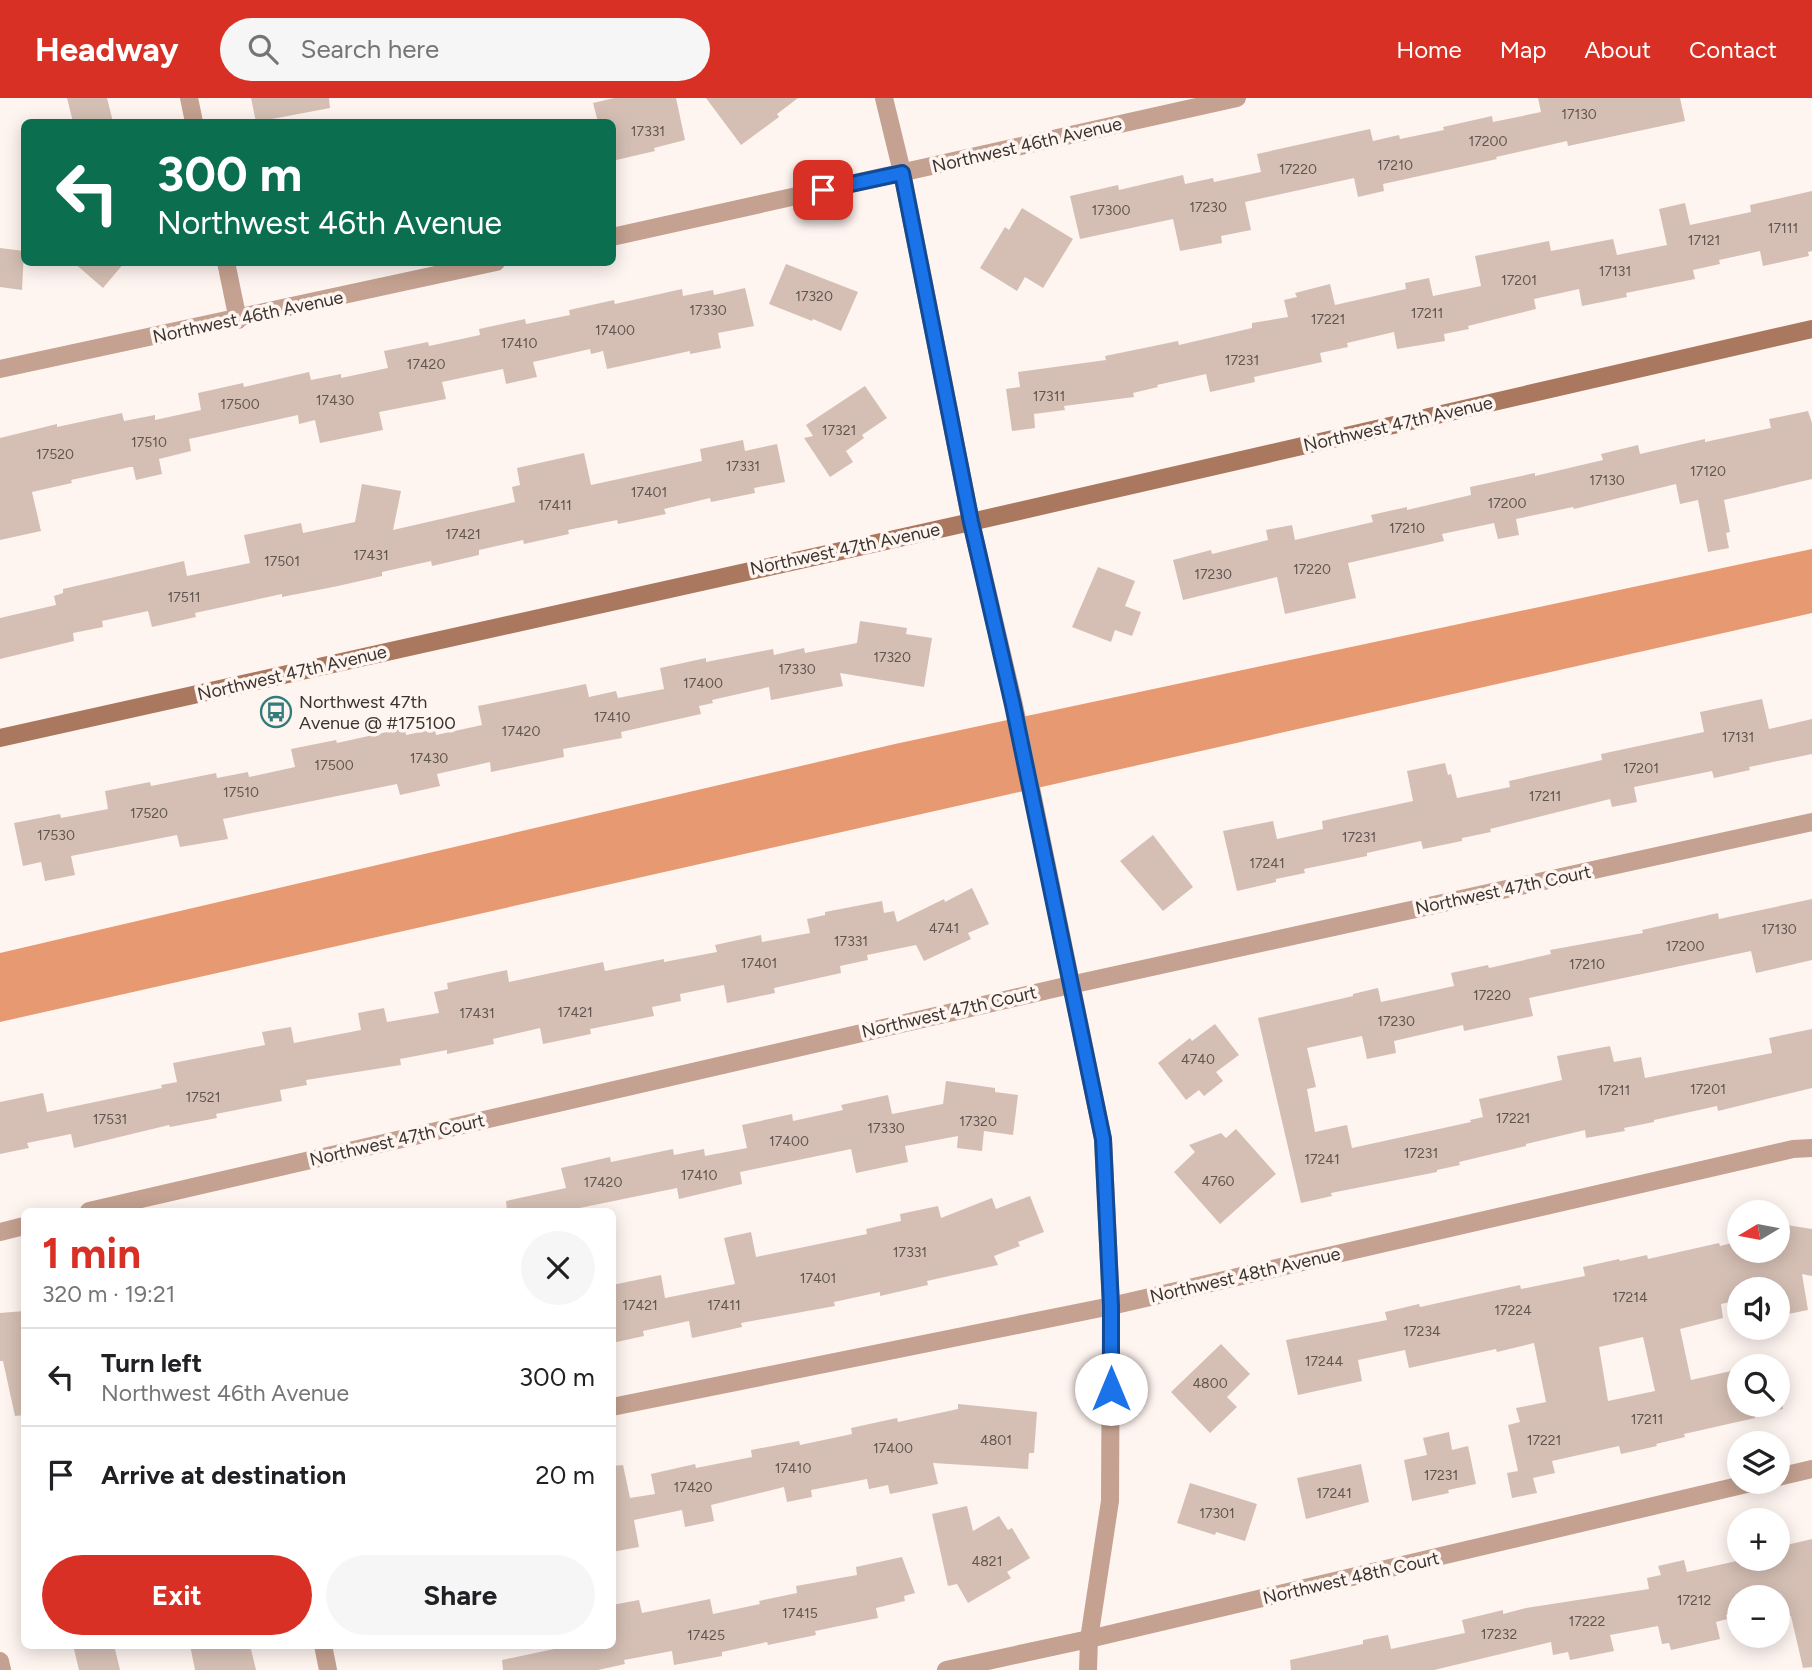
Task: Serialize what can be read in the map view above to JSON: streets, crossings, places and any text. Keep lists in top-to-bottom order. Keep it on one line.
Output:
{"streets":{"main road":["Northwest 47th Avenue"],"street":["Northwest 46th Avenue","Northwest 47th Court","Northwest 48th Avenue","Northwest 48th Court"]},"places":{"bus stop":["Northwest 47th Avenue @ #175100"]},"house_numbers":["17130","17331","17200","17210","17220","17230","17300","17111","17121","17131","17201","17320","17330","17211","17221","17400","17410","17231","17420","17311","17430","17500","17321","17510","17520","17331","17120","17130","17401","17200","17411","17210","17421","17431","17501","17220","17230","17511","17320","17330","17400","17410","17420","17131","17430","17500","17201","17510","17211","17520","17530","17231","17241","4741","17130","17331","17200","17401","17210","17220","17421","17431","17230","4740","17201","17211","17521","17221","17531","17320","17330","17400","17231","17241","17410","4760","17420","17331","17401","17214","17421","17411","17224","17234","17244","4800","17211","4801","17221","17400","17410","17231","17420","17241","17301","4821","17212","17415","17222","17232","17425"],"north":"left","page":{"header":"Headway","search":"Search here","nav":["Home","Map","About","Contact"],"turn":["300 m","Northwest 46th Avenue"],"map_buttons":["+","−"],"heading":["1 min","320 m · 19:21"],"list":[{"name":"Turn left","note":"Northwest 46th Avenue","value":"300 m"},{"name":"Arrive at destination","value":"20 m"}],"buttons":["Exit","Share"]}}
